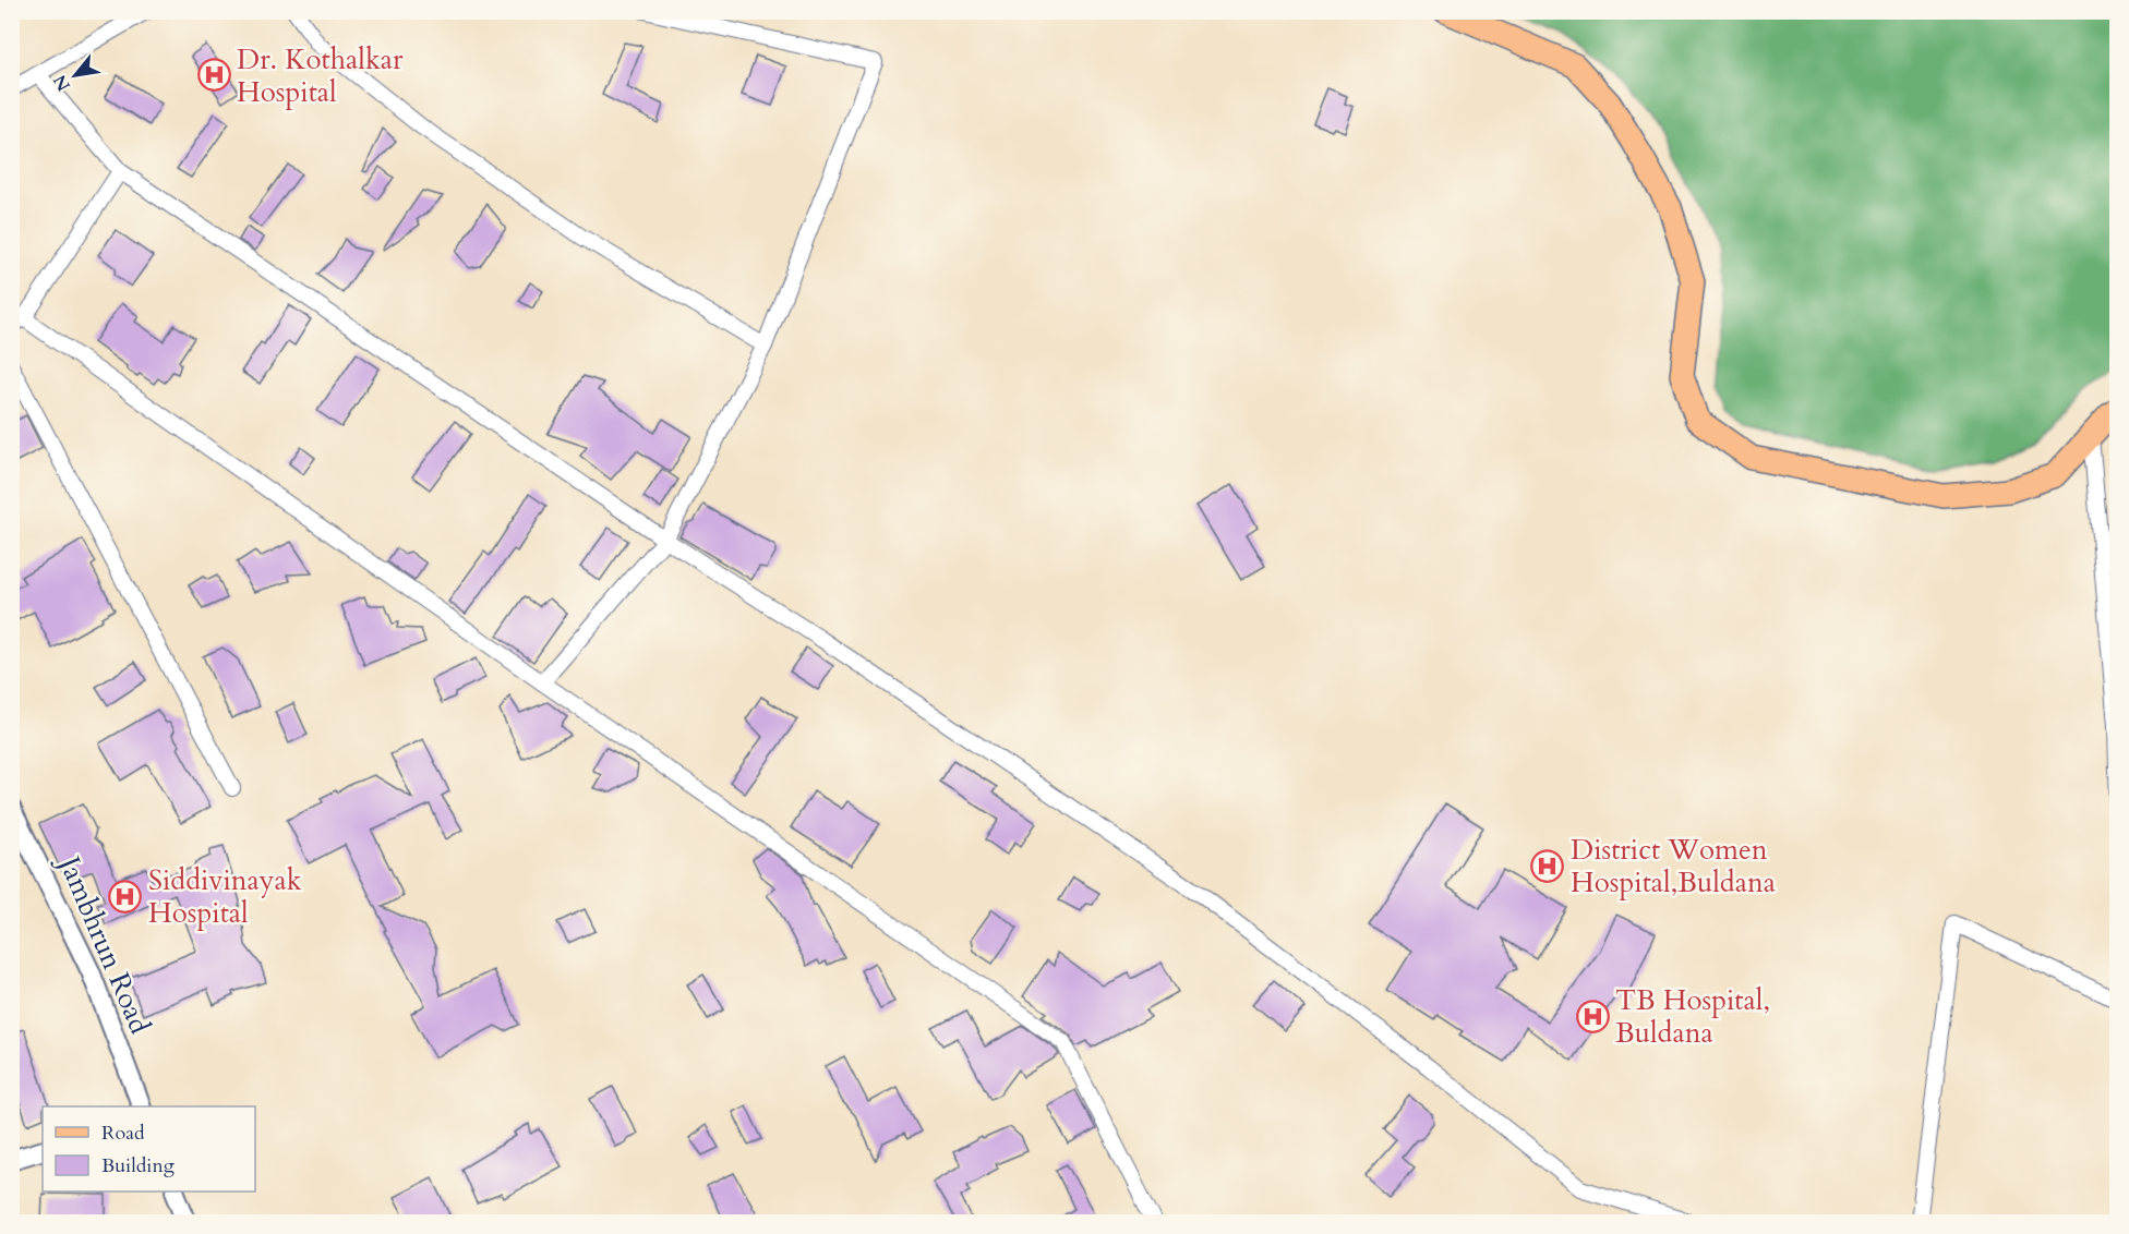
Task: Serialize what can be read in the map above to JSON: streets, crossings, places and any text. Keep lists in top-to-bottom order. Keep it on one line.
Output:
{"streets":{"street":["Jambhrun Road"]},"places":{"hospital":["Dr. Kothalkar Hospital","District Women Hospital,Buldana","Siddivinayak Hospital","TB Hospital, Buldana"]},"legend":["Road","Building"],"north":"bottom left"}
